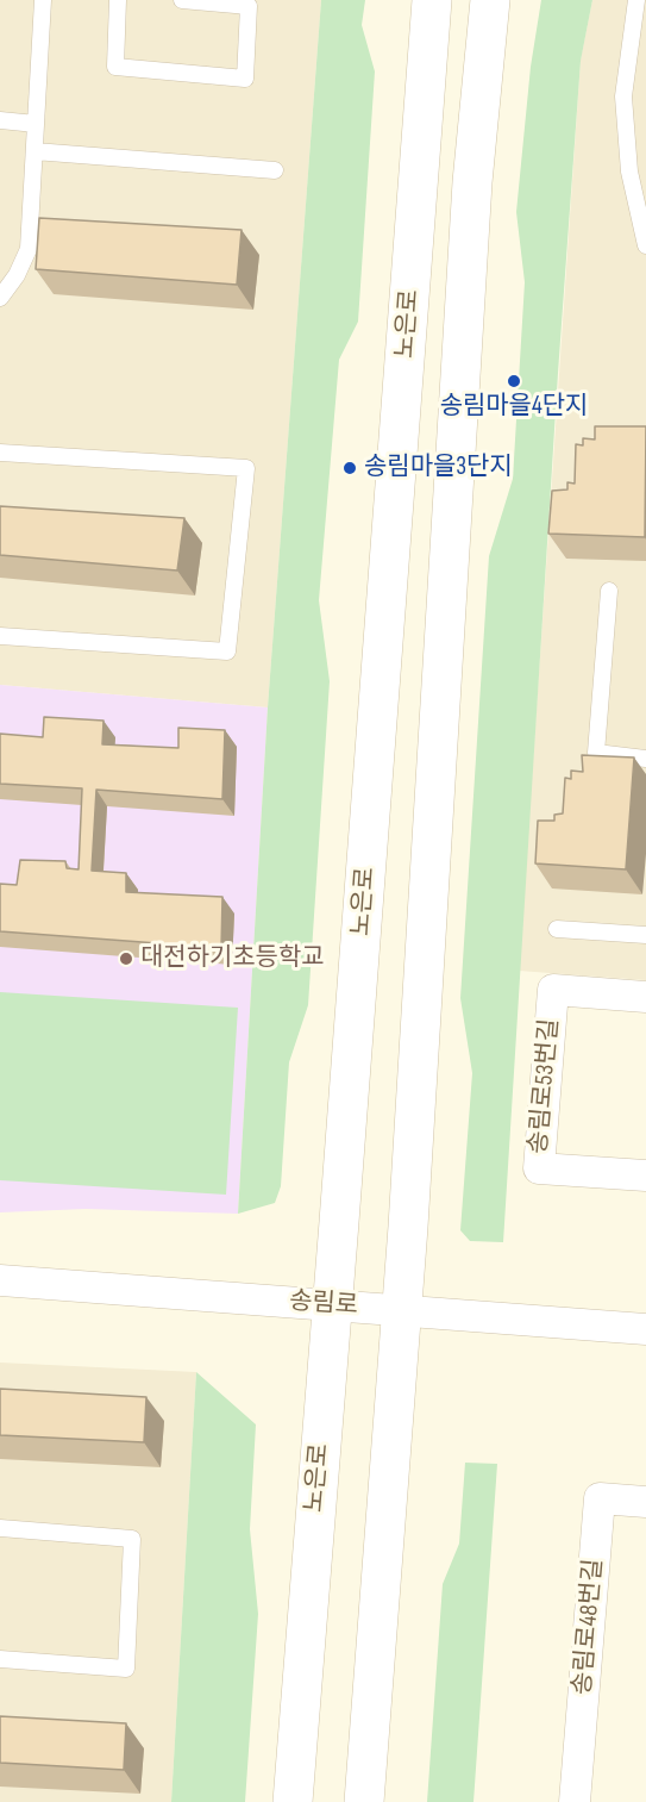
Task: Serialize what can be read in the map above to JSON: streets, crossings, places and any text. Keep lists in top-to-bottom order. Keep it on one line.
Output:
{"streets":{"street":["노은로","송림로53번길","송림로","송림로48번길"]},"crossings":[["노은로","송림로"]],"places":["송림마을4단지","송림마을3단지","대전하기초등학교"]}
